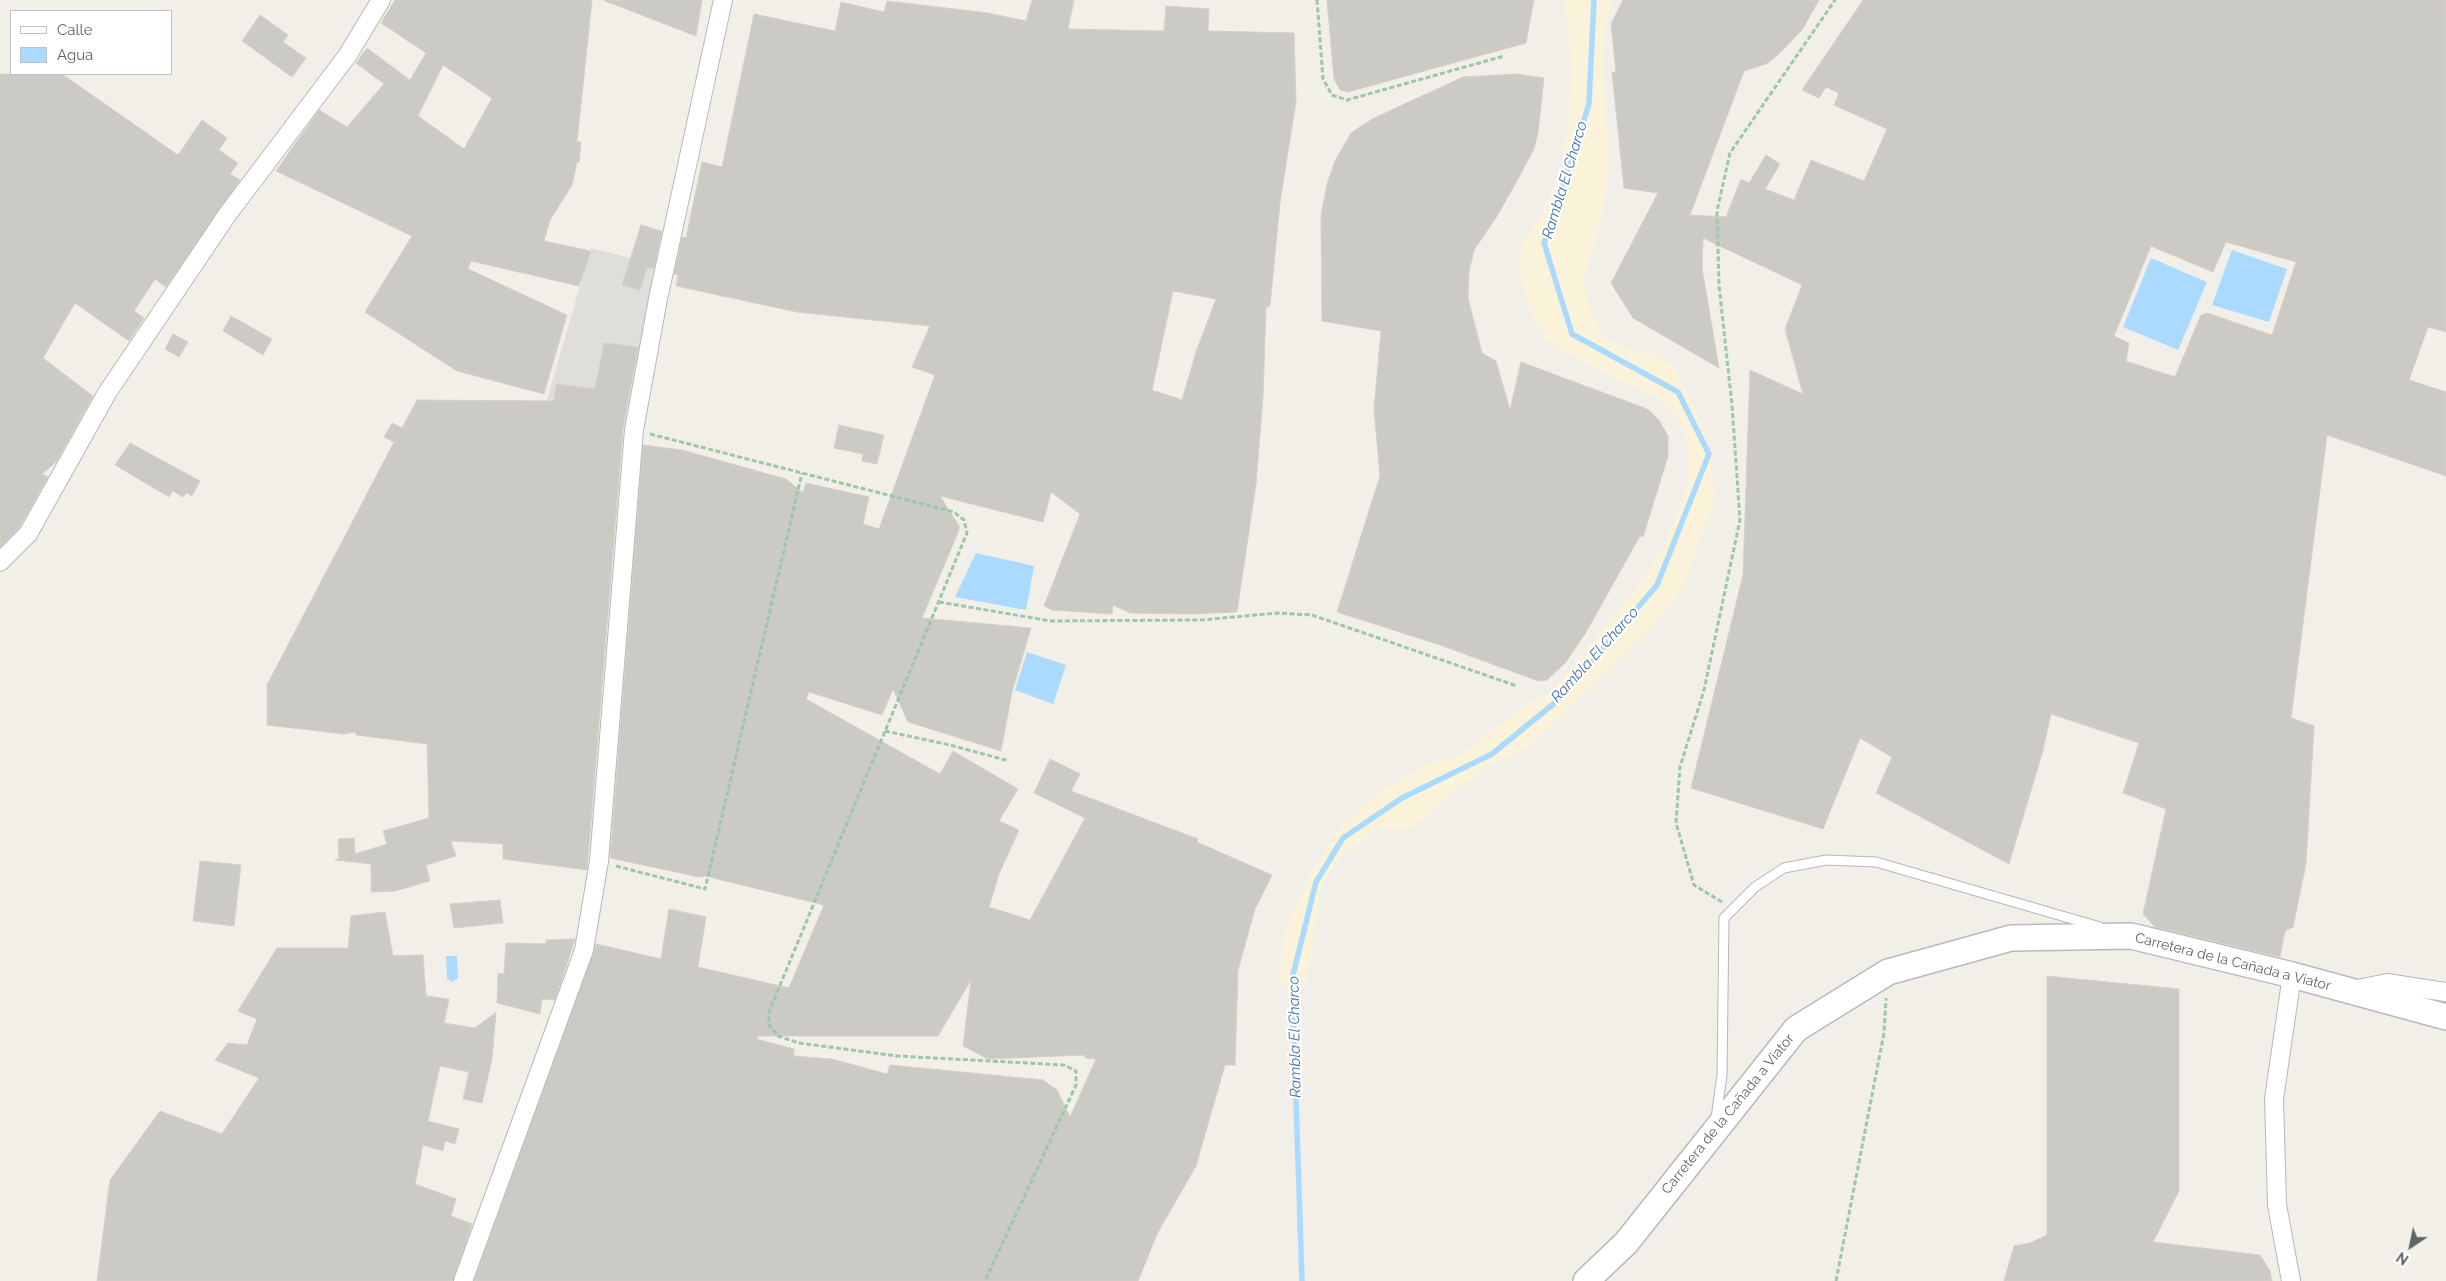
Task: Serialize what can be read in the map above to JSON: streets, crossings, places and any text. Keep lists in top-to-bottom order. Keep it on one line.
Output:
{"streets":{"street":["Carretera de la Cañada a Viator"]},"water":["Rambla El Charco"],"legend":["Calle","Agua"],"north":"bottom left"}
